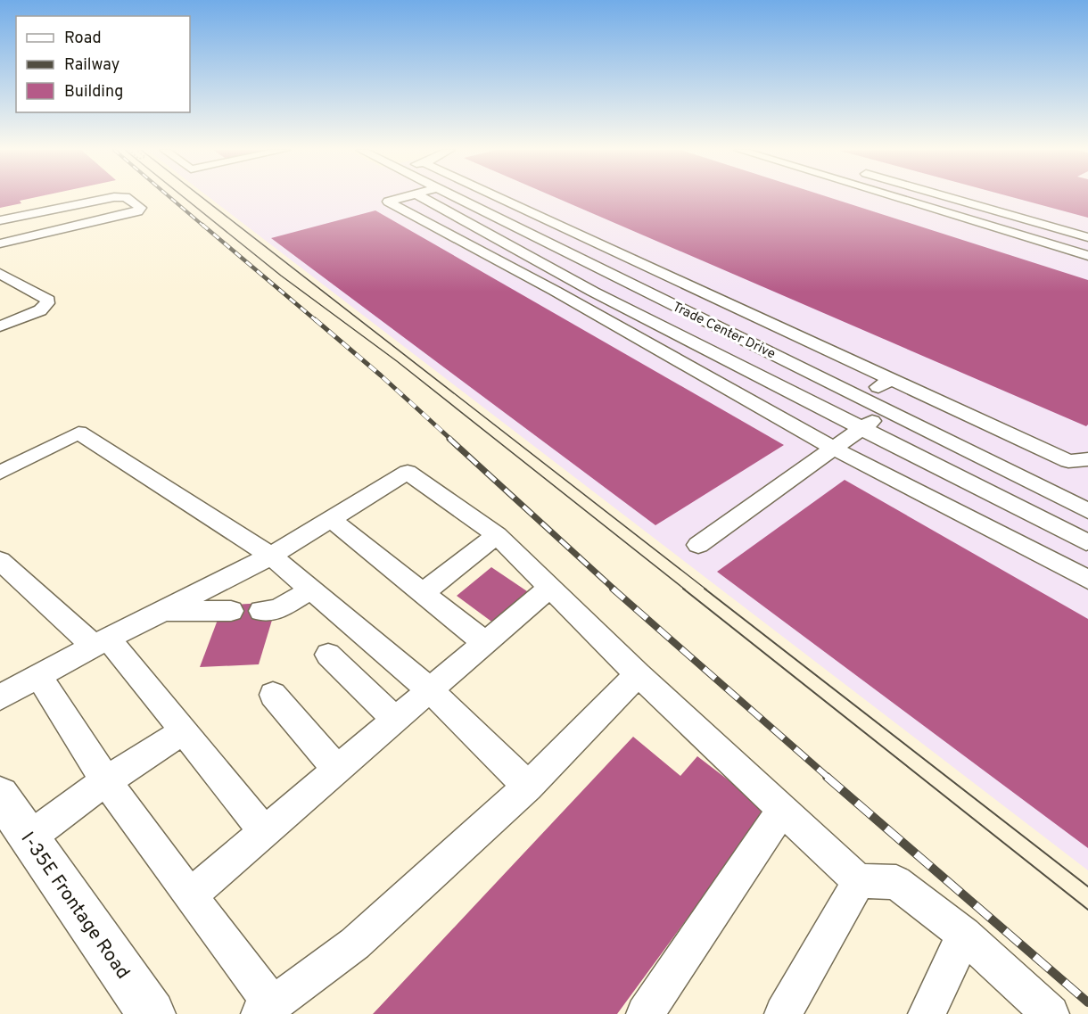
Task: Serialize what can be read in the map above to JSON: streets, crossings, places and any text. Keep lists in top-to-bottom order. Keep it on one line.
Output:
{"streets":{"main road":["I-35E Frontage Road"],"street":["Trade Center Drive"]},"legend":["Road","Railway","Building"]}
